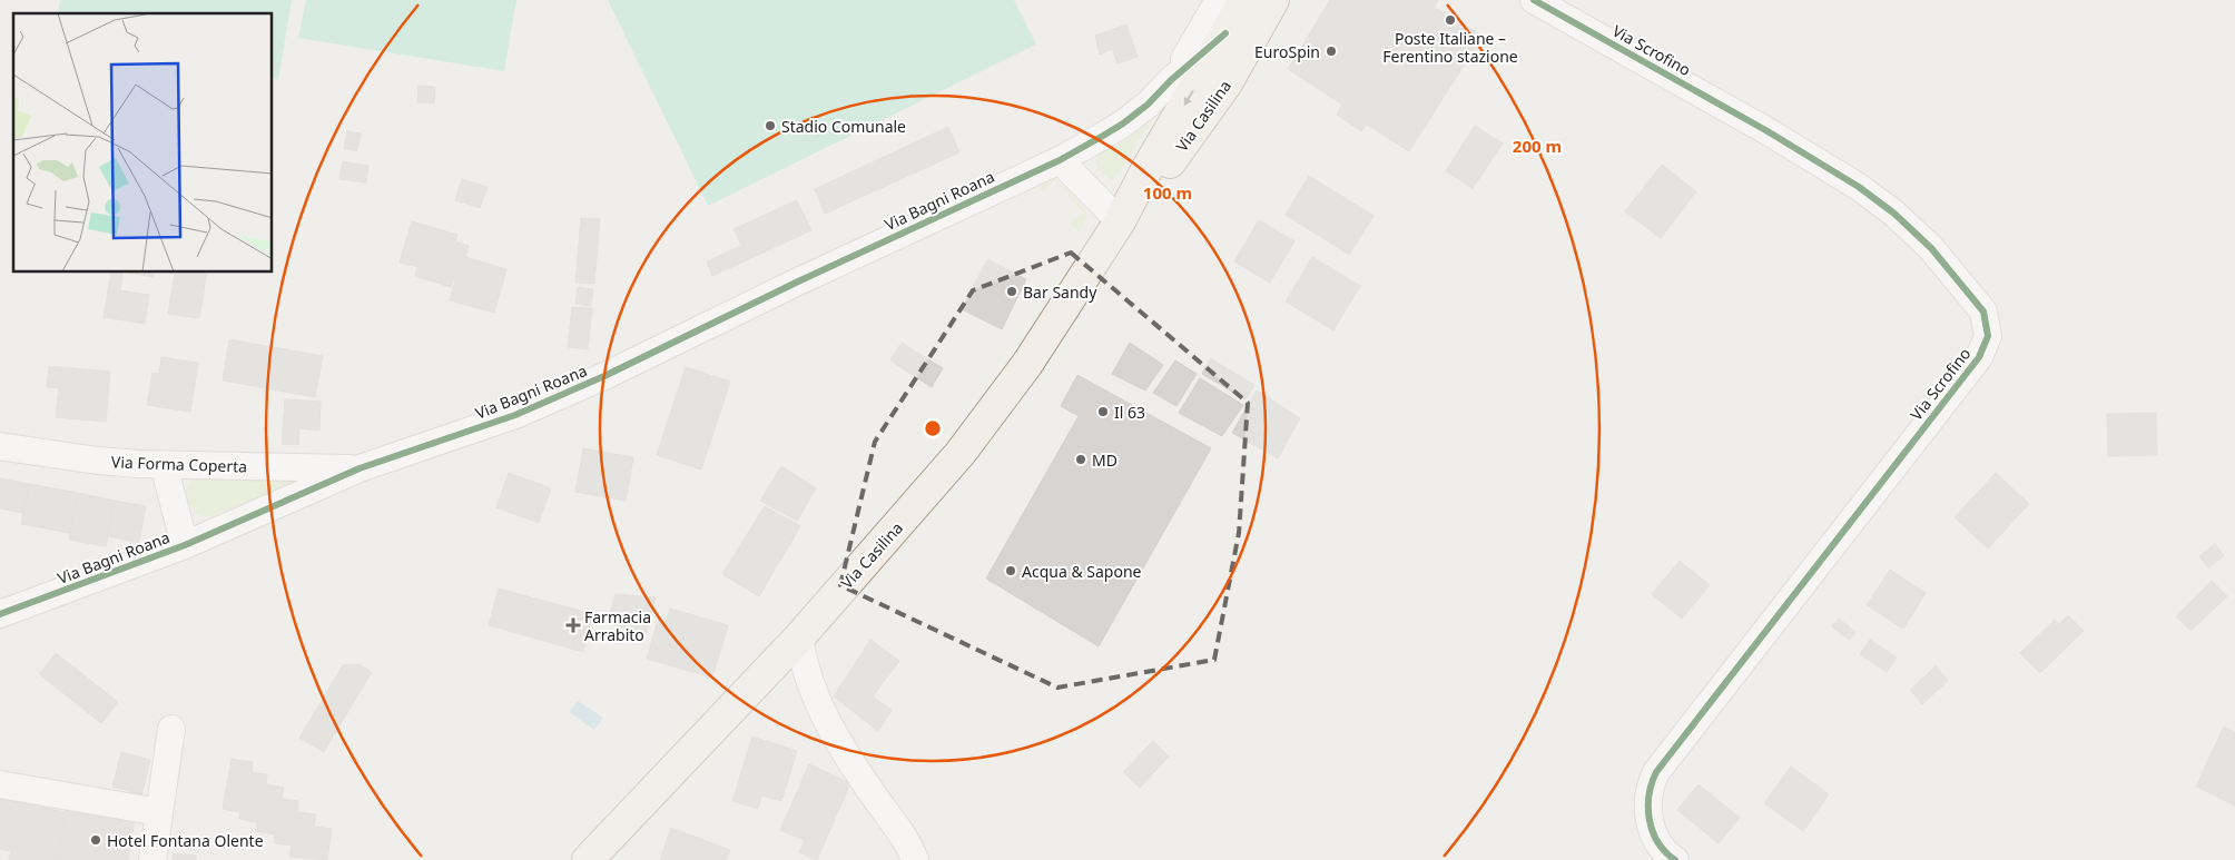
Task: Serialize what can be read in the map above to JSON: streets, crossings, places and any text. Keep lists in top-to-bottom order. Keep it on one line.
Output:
{"streets":{"main road":["Via Casilina"],"street":["Via Scrofino","Via Bagni Roana","Via Forma Coperta"]},"crossings":[["Via Bagni Roana","Via Forma Coperta"]],"places":{"other":["Poste Italiane – Ferentino stazione","EuroSpin","Stadio Comunale","Bar Sandy","Il 63","MD","Acqua & Sapone","Hotel Fontana Olente"],"health":["Farmacia Arrabito"]},"rings":["200 m","100 m"]}
